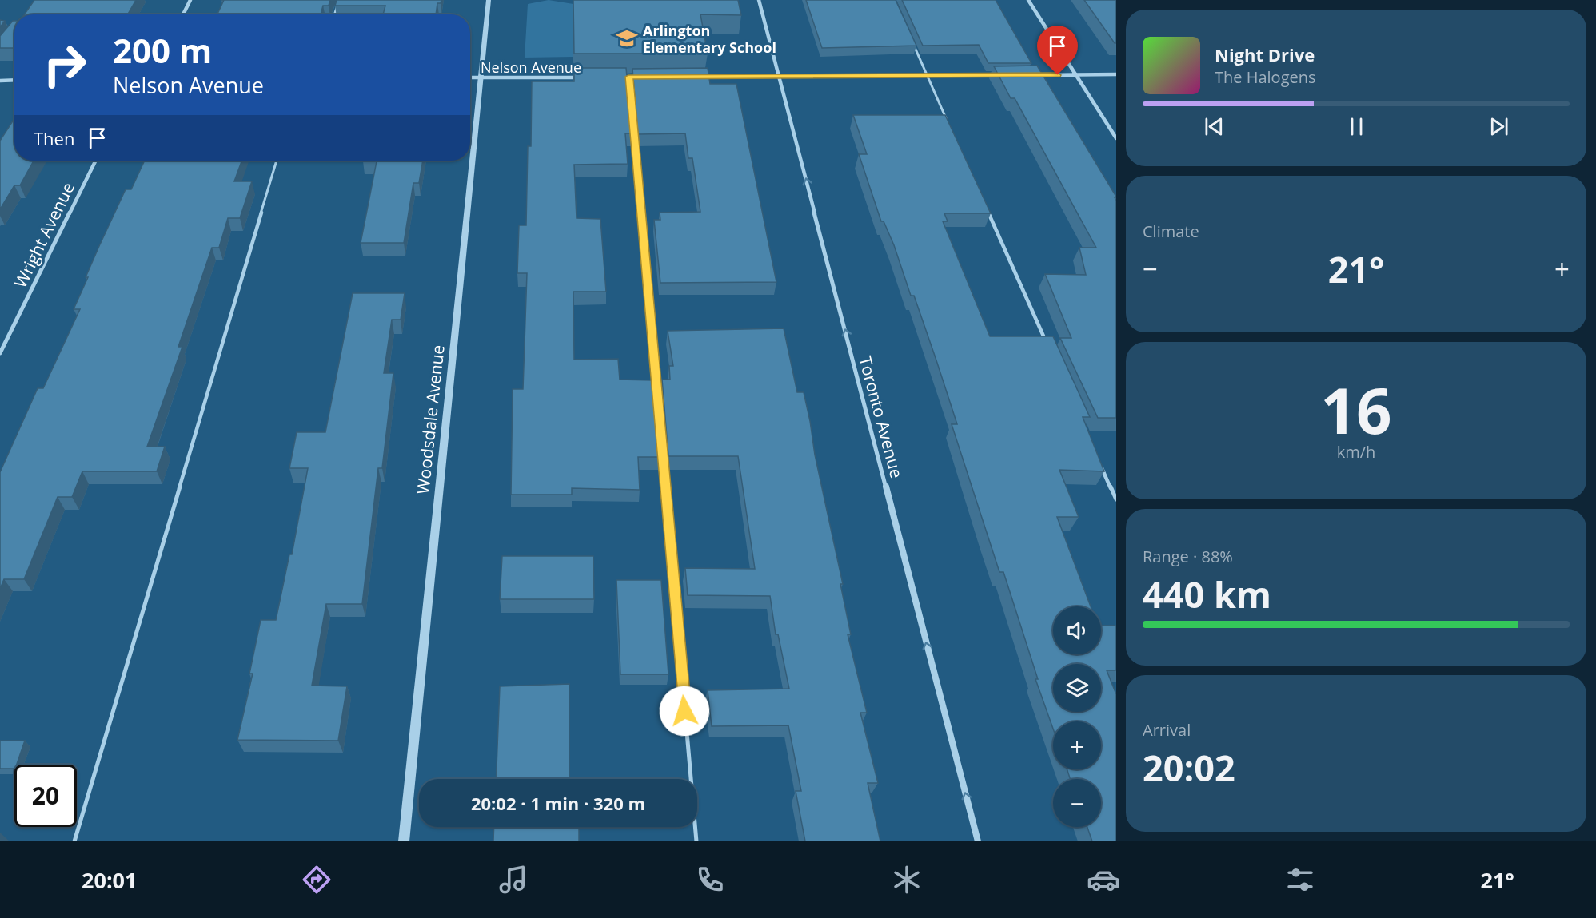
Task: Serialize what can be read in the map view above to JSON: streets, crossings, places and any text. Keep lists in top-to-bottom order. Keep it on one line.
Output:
{"streets":{"street":["Nelson Avenue","Wright Avenue","Toronto Avenue","Woodsdale Avenue"]},"crossings":[["Nelson Avenue","Woodsdale Avenue"]],"one_way":["Toronto Avenue"],"places":{"school or university":["Arlington Elementary School"]},"page":{"turn":["200 m","Nelson Avenue"],"song":["Night Drive","The Halogens"],"then":"Then","tile":["Climate",["16","km/h"],["Range · 88%","440 km"],["Arrival","20:02"]],"heat":["−","21°","+"],"map_buttons":["+","−"],"limit":"20","trip":"20:02 · 1 min · 320 m","tabs":["20:01","21°"]}}
